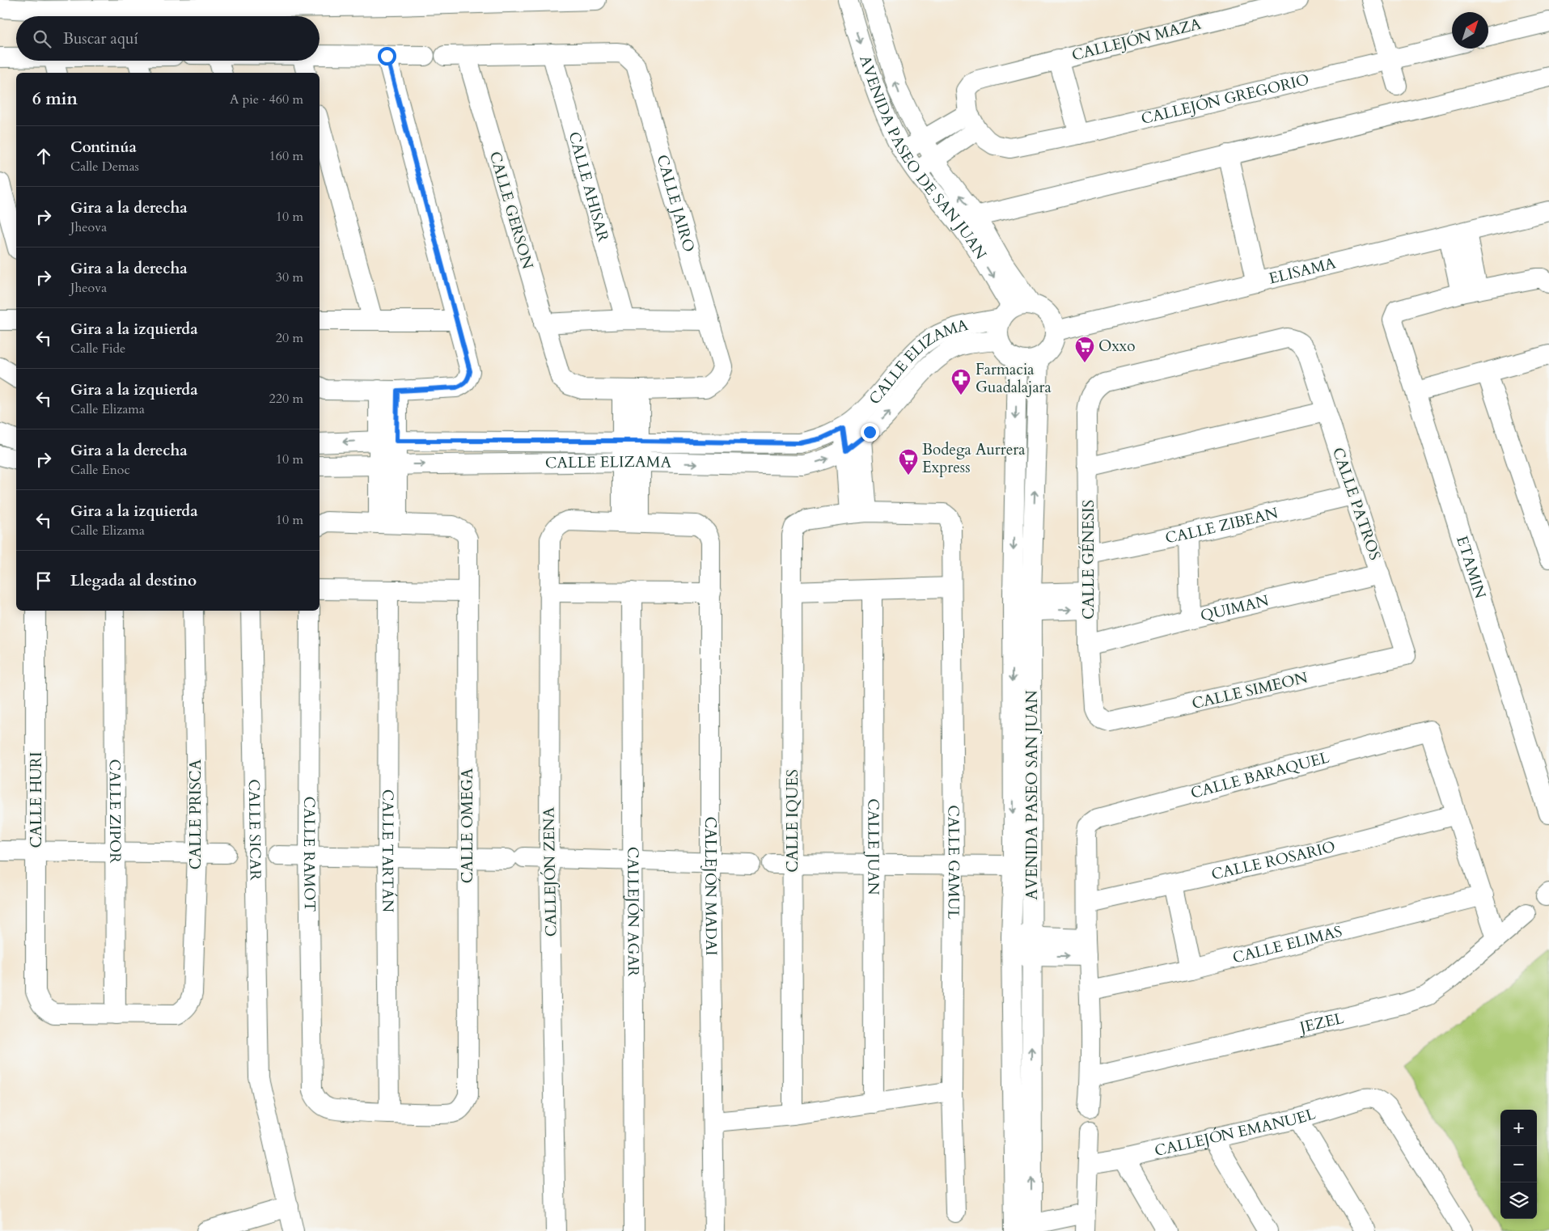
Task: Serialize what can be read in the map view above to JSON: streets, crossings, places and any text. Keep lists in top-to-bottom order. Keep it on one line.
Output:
{"streets":{"street":["CALLEJÓN MAZA","CALLEJÓN GREGORIO","AVENIDA PASEO DE SAN JUAN","CALLE AHISAR","CALLE JAIRO","CALLE GERSON","ELISAMA","CALLE ELIZAMA","CALLE PATROS","CALLE ZIBEAN","CALLE GÉNESIS","ETAMIN","QUIMAN","CALLE SIMEON","CALLE BARAQUEL","AVENIDA PASEO SAN JUAN","CALLE HURI","CALLE ZIPOR","CALLE PRISCA","CALLE IQUES","CALLE OMEGA","CALLE SICAR","CALLE JUAN","CALLE TARTÁN","CALLE RAMOT","CALLE ROSARIO","CALLE GAMUL","CALLEJÓN ZENA","CALLEJÓN MADAI","CALLEJÓN AGAR","CALLE ELIMAS","JEZEL","CALLEJÓN EMANUEL"]},"crossings":[["CALLEJÓN MAZA","CALLEJÓN GREGORIO"],["AVENIDA PASEO DE SAN JUAN","ELISAMA"],["AVENIDA PASEO DE SAN JUAN","CALLE ELIZAMA"],["AVENIDA PASEO DE SAN JUAN","AVENIDA PASEO SAN JUAN"],["CALLE AHISAR","CALLE JAIRO"],["CALLE JAIRO","CALLE GERSON"],["ELISAMA","CALLE ELIZAMA"],["ELISAMA","AVENIDA PASEO SAN JUAN"],["CALLE ELIZAMA","AVENIDA PASEO SAN JUAN"],["CALLE PATROS","CALLE ZIBEAN"],["CALLE PATROS","CALLE GÉNESIS"],["CALLE PATROS","QUIMAN"],["CALLE PATROS","CALLE SIMEON"],["CALLE ZIBEAN","CALLE GÉNESIS"],["CALLE GÉNESIS","QUIMAN"],["CALLE GÉNESIS","CALLE SIMEON"],["CALLE BARAQUEL","CALLE ROSARIO"],["CALLE HURI","CALLE ZIPOR"],["CALLE HURI","CALLE PRISCA"],["CALLE ZIPOR","CALLE PRISCA"],["CALLE IQUES","CALLE GAMUL"],["CALLE OMEGA","CALLE TARTÁN"],["CALLE OMEGA","CALLE RAMOT"],["CALLE TARTÁN","CALLE RAMOT"],["CALLEJÓN ZENA","CALLEJÓN MADAI"]],"places":{"supermarket":["Oxxo","Bodega Aurrera Express"],"pharmacy":["Farmacia Guadalajara"]},"north":"top right","page":{"search":"Buscar aquí","heading":["6 min","A pie · 460 m"],"list":[["Continúa","Calle Demas","160 m"],["Gira a la derecha","Jheova","10 m"],["Gira a la derecha","Jheova","30 m"],["Gira a la izquierda","Calle Fide","20 m"],["Gira a la izquierda","Calle Elizama","220 m"],["Gira a la derecha","Calle Enoc","10 m"],["Gira a la izquierda","Calle Elizama","10 m"],"Llegada al destino"],"map_buttons":["+","−"]}}
